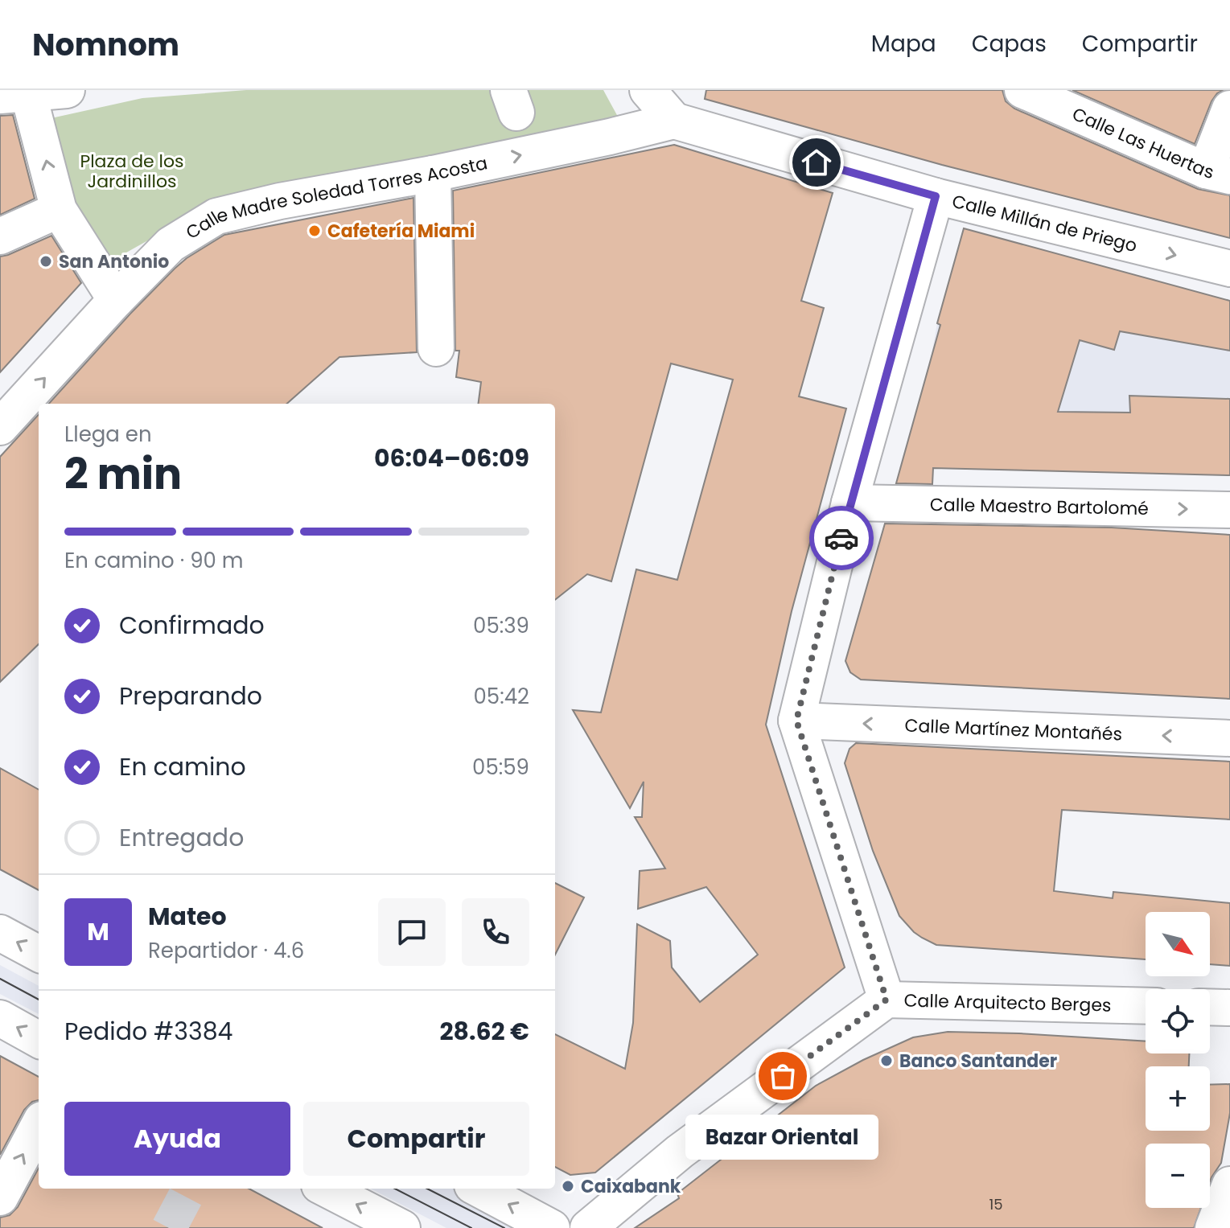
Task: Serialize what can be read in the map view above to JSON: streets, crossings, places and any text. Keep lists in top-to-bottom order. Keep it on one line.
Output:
{"streets":{"street":["Calle Las Huertas","Calle Madre Soledad Torres Acosta","Calle Millán de Priego","Calle Maestro Bartolomé","Calle Martínez Montañés","Calle Arquitecto Berges"]},"crossings":[["Calle Madre Soledad Torres Acosta","Calle Millán de Priego"]],"one_way":["Calle Madre Soledad Torres Acosta","Calle Millán de Priego","Calle Maestro Bartolomé","Calle Martínez Montañés"],"parks":["Plaza de los Jardinillos"],"places":["Cafetería Miami","San Antonio","Banco Santander","Bazar Oriental","Caixabank"],"house_numbers":["15"],"north":"bottom right","page":{"header":"Nomnom","nav":["Mapa","Capas","Compartir"],"heading":["2 min","Llega en","06:04–06:09"],"panel":["Mateo","Repartidor · 4.6","Pedido #3384","28.62 €"],"bar":"En camino · 90 m","list":[["Confirmado","05:39"],["Preparando","05:42"],["En camino","05:59"],"Entregado"],"round":"M","map_buttons":["+","−"],"buttons":["Ayuda","Compartir"],"bubble":"Bazar Oriental"}}
